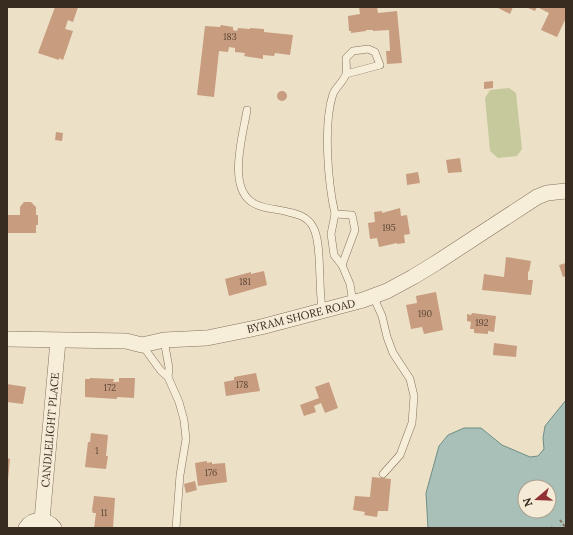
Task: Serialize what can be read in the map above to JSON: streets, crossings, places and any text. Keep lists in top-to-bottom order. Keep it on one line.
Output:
{"streets":{"street":["BYRAM SHORE ROAD","CANDLELIGHT PLACE"]},"crossings":[["BYRAM SHORE ROAD","CANDLELIGHT PLACE"]],"house_numbers":["183","195","181","190","192","178","172","1","176","11"],"north":"left"}
